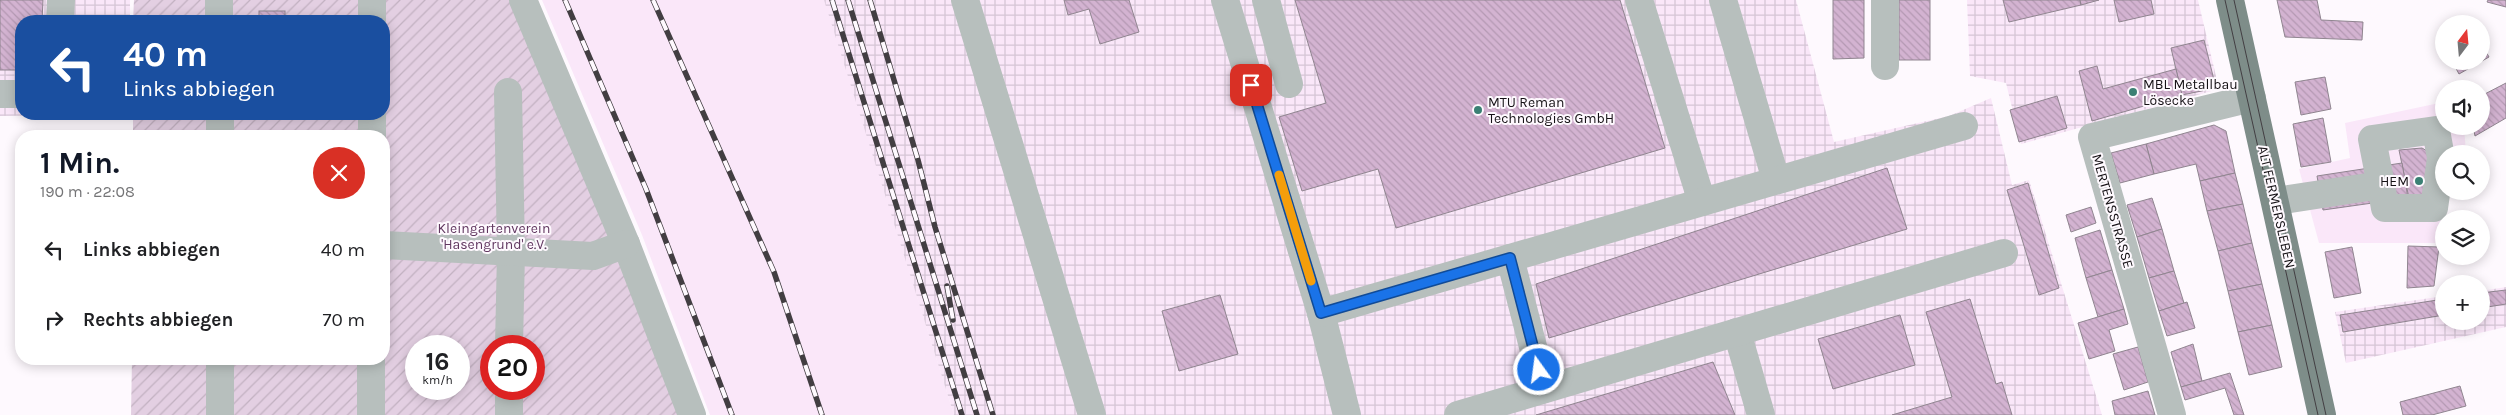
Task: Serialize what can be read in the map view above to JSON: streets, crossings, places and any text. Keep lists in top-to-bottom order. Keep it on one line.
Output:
{"streets":{"main road":["ALT FERMERSLEBEN"],"street":["MERTENSSTRASSE"]},"crossings":[["ALT FERMERSLEBEN","MERTENSSTRASSE"]],"parks":["Kleingartenverein 'Hasengrund' e.V."],"places":["MBL Metallbau Lösecke","MTU Reman Technologies GmbH","HEM"],"north":"top","page":{"map_buttons":"+","turn":["40 m","Links abbiegen"],"heading":["1 Min.","190 m · 22:08"],"list":[{"name":"Links abbiegen","value":"40 m"},{"name":"Rechts abbiegen","value":"70 m"}],"speed":"16 km/h","limit":"20"}}
